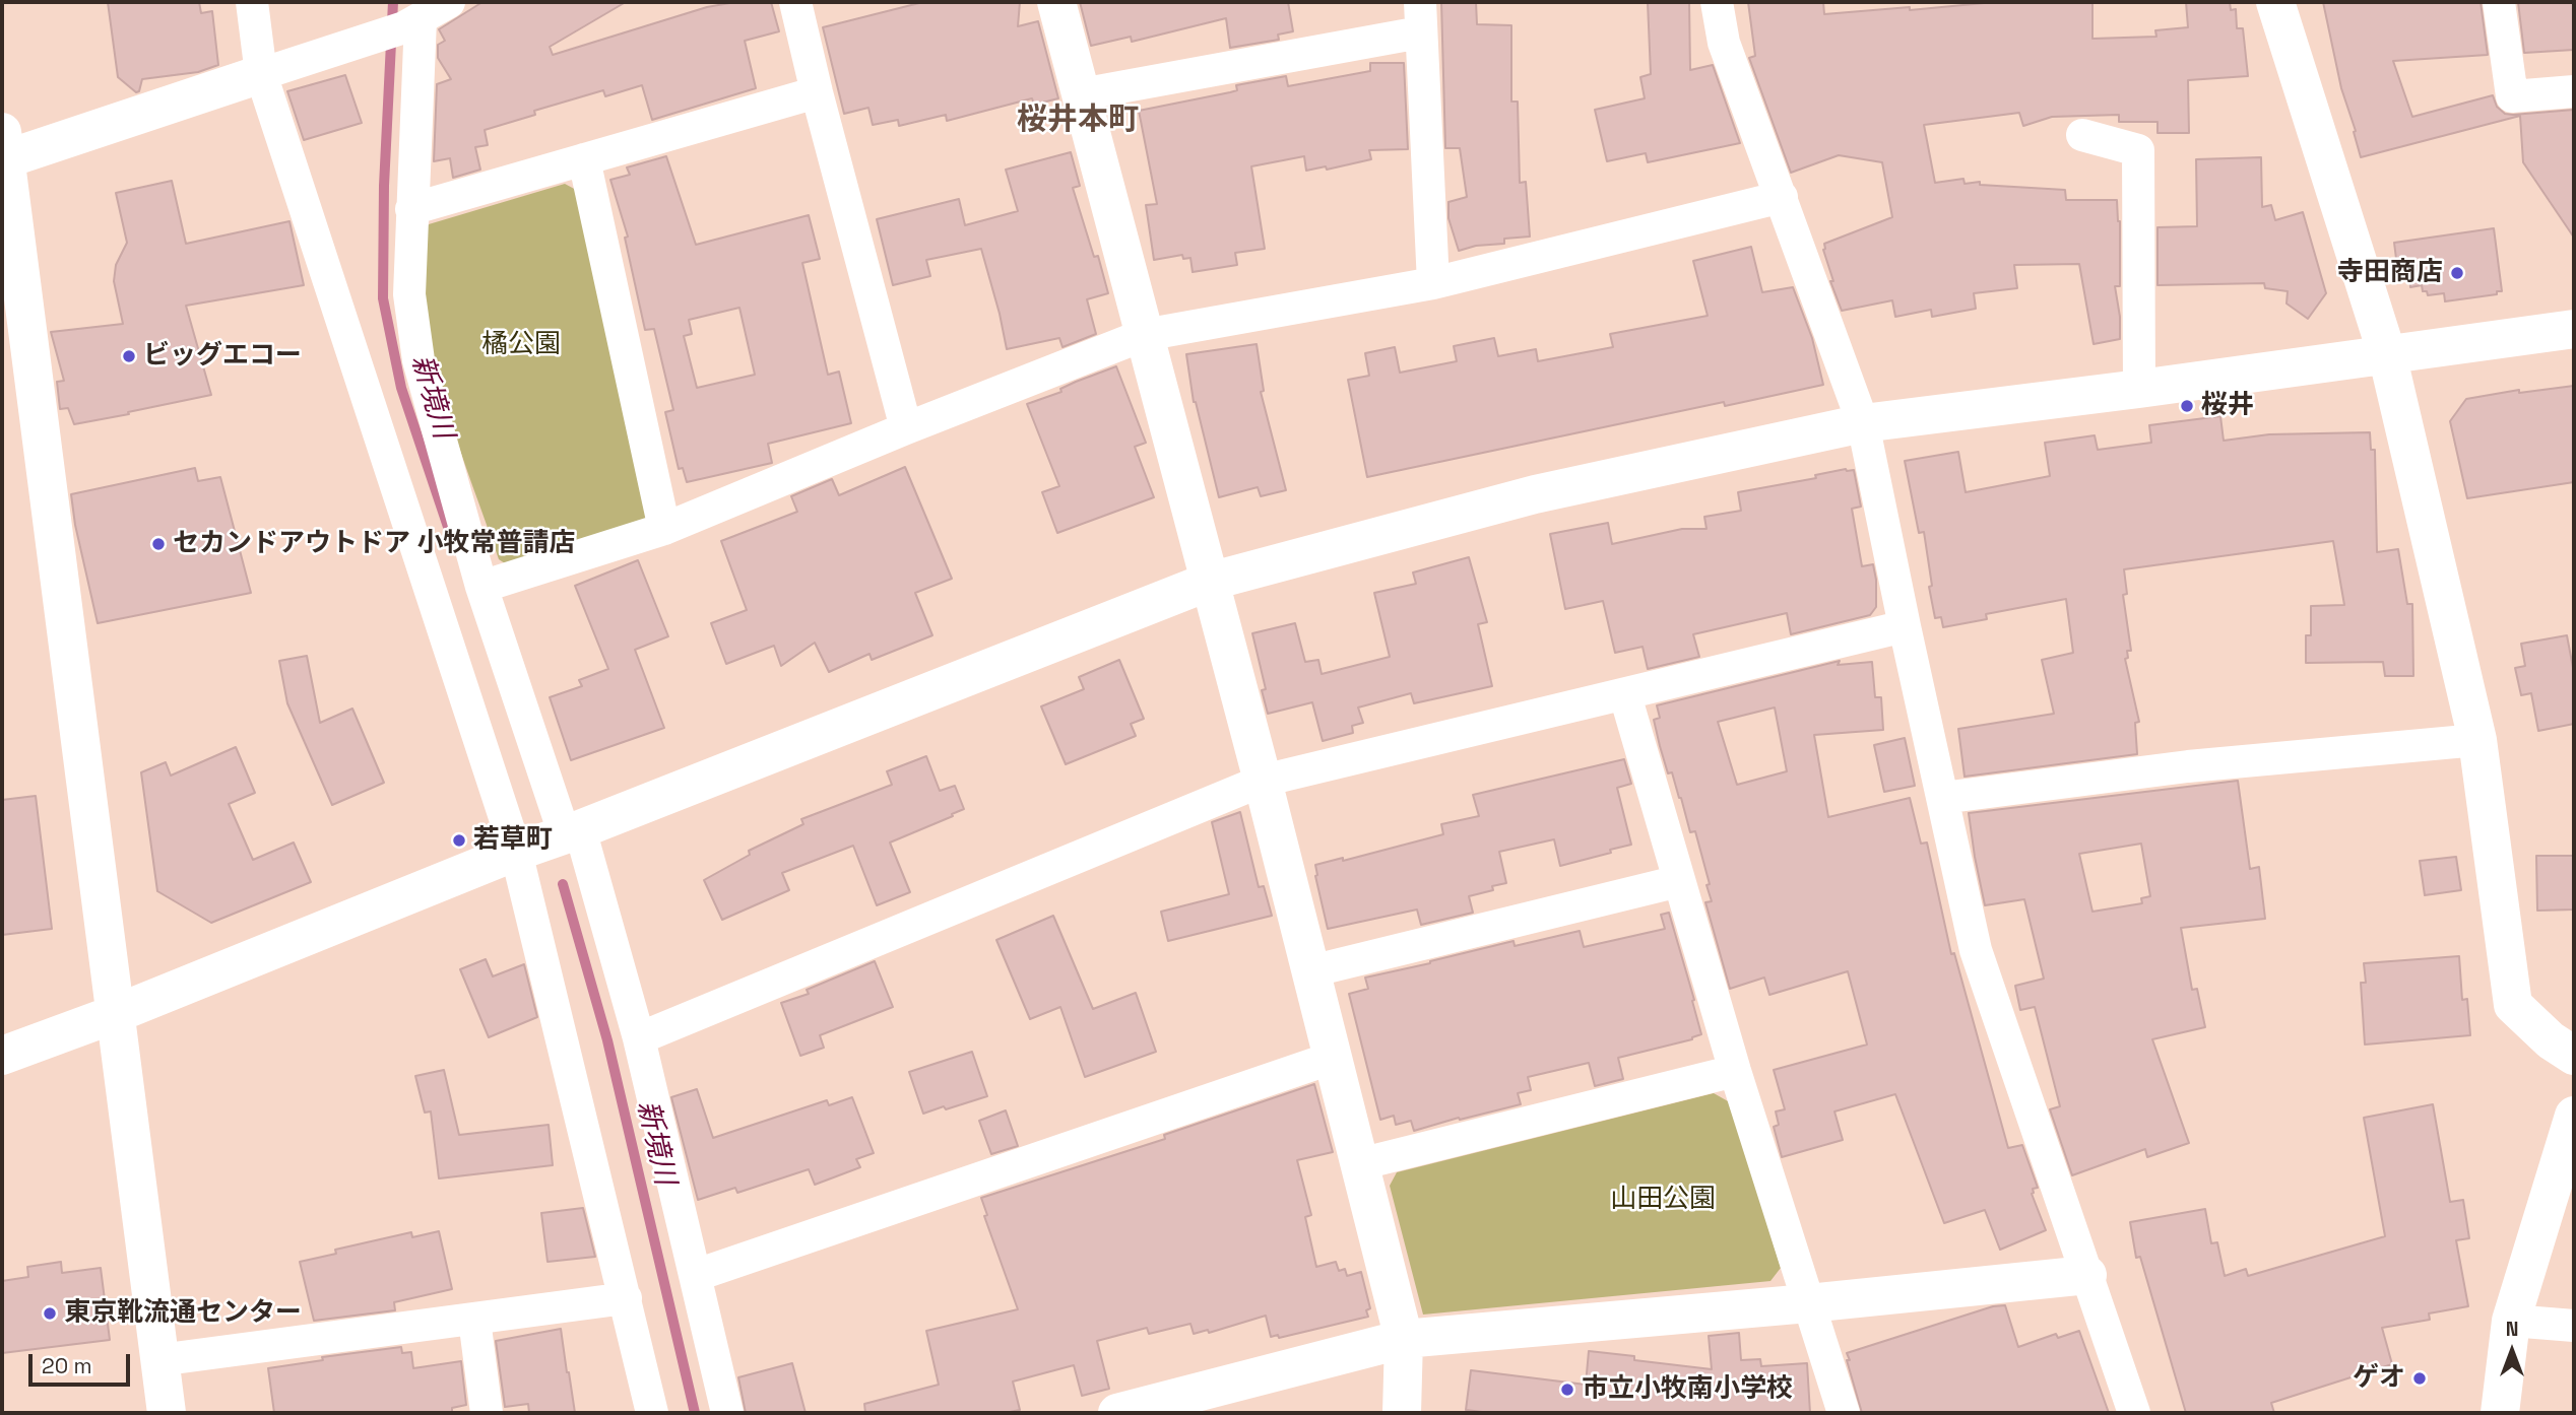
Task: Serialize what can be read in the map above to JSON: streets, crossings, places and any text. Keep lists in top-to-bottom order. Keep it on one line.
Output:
{"districts":["桜井本町"],"water":["新境川"],"parks":["橘公園","山田公園"],"places":["寺田商店","ビッグエコー","桜井","セカンドアウトドア 小牧常普請店","若草町","東京靴流通センター","ゲオ","市立小牧南小学校"],"scale_bar":"20 m","north":"top"}
